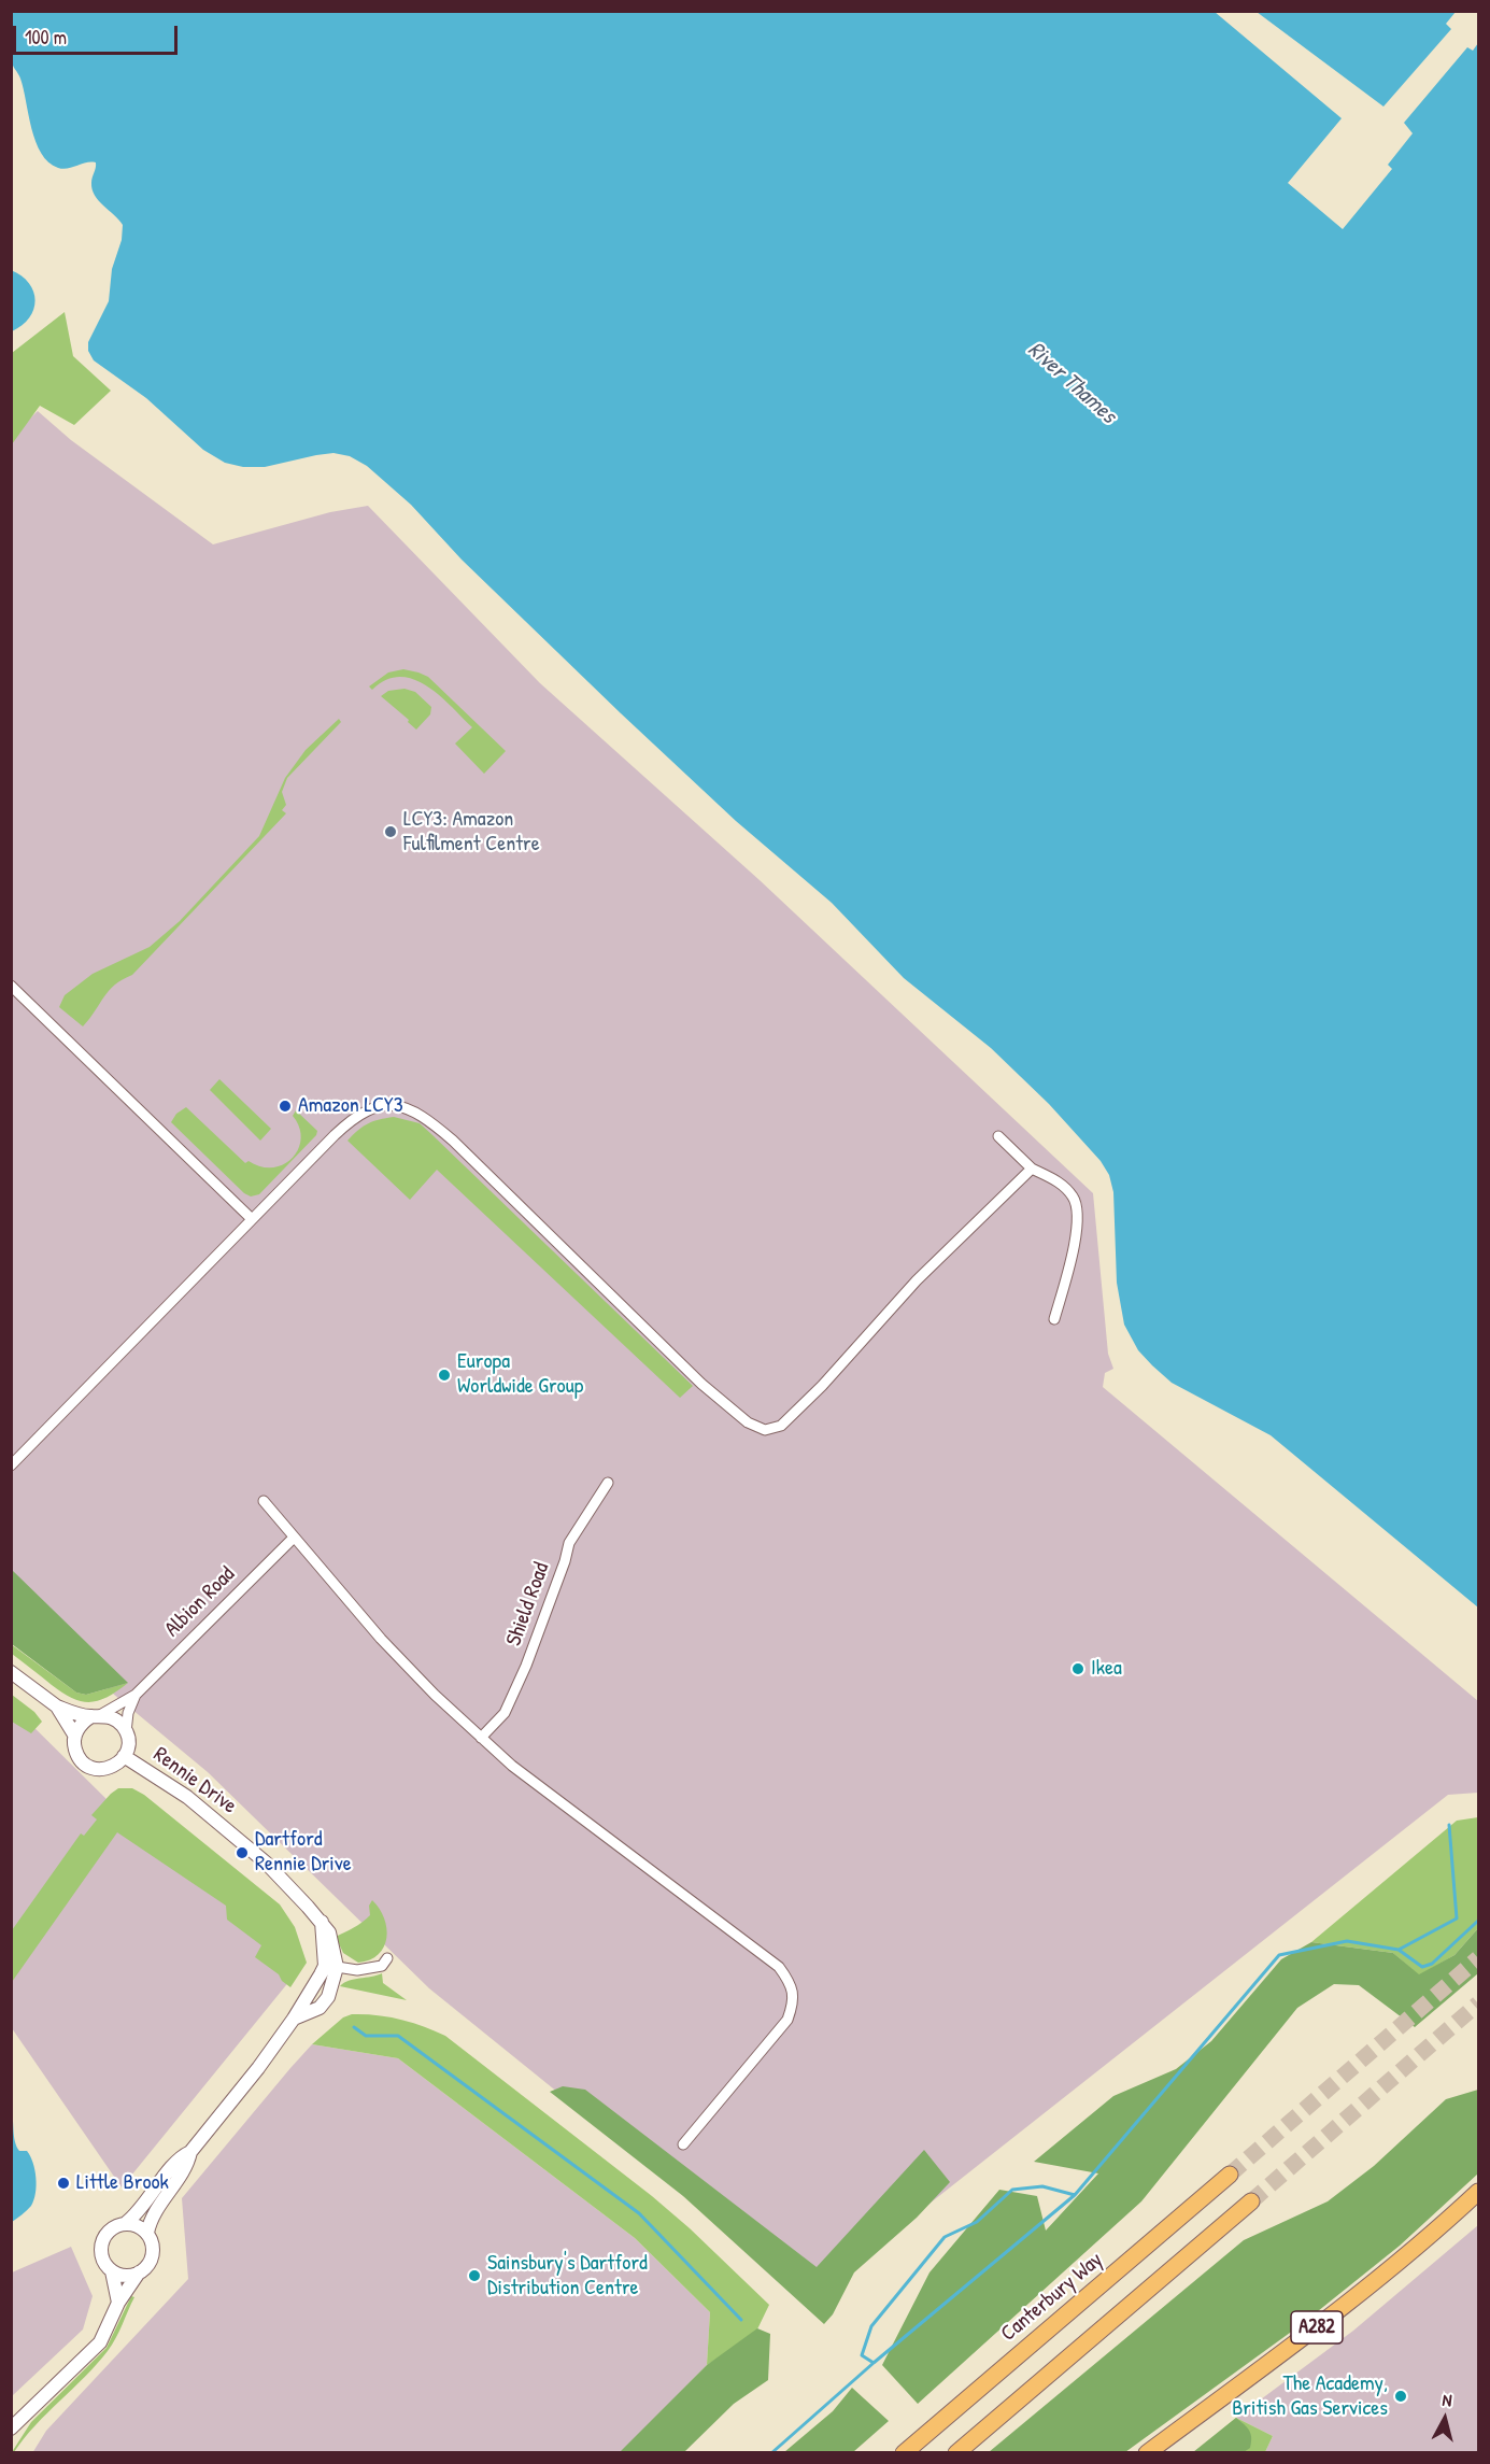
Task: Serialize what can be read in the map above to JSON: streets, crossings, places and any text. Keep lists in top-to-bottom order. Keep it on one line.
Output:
{"streets":{"highway":["Canterbury Way","A282"],"street":["Albion Road","Shield Road","Rennie Drive"]},"crossings":[["Albion Road","Rennie Drive"]],"water":["River Thames"],"places":["LCY3: Amazon Fulfilment Centre","Amazon LCY3","Europa Worldwide Group","Ikea","Dartford Rennie Drive","Little Brook","Sainsbury's Dartford Distribution Centre","The Academy, British Gas Services"],"scale_bar":"100 m","north":"top"}
